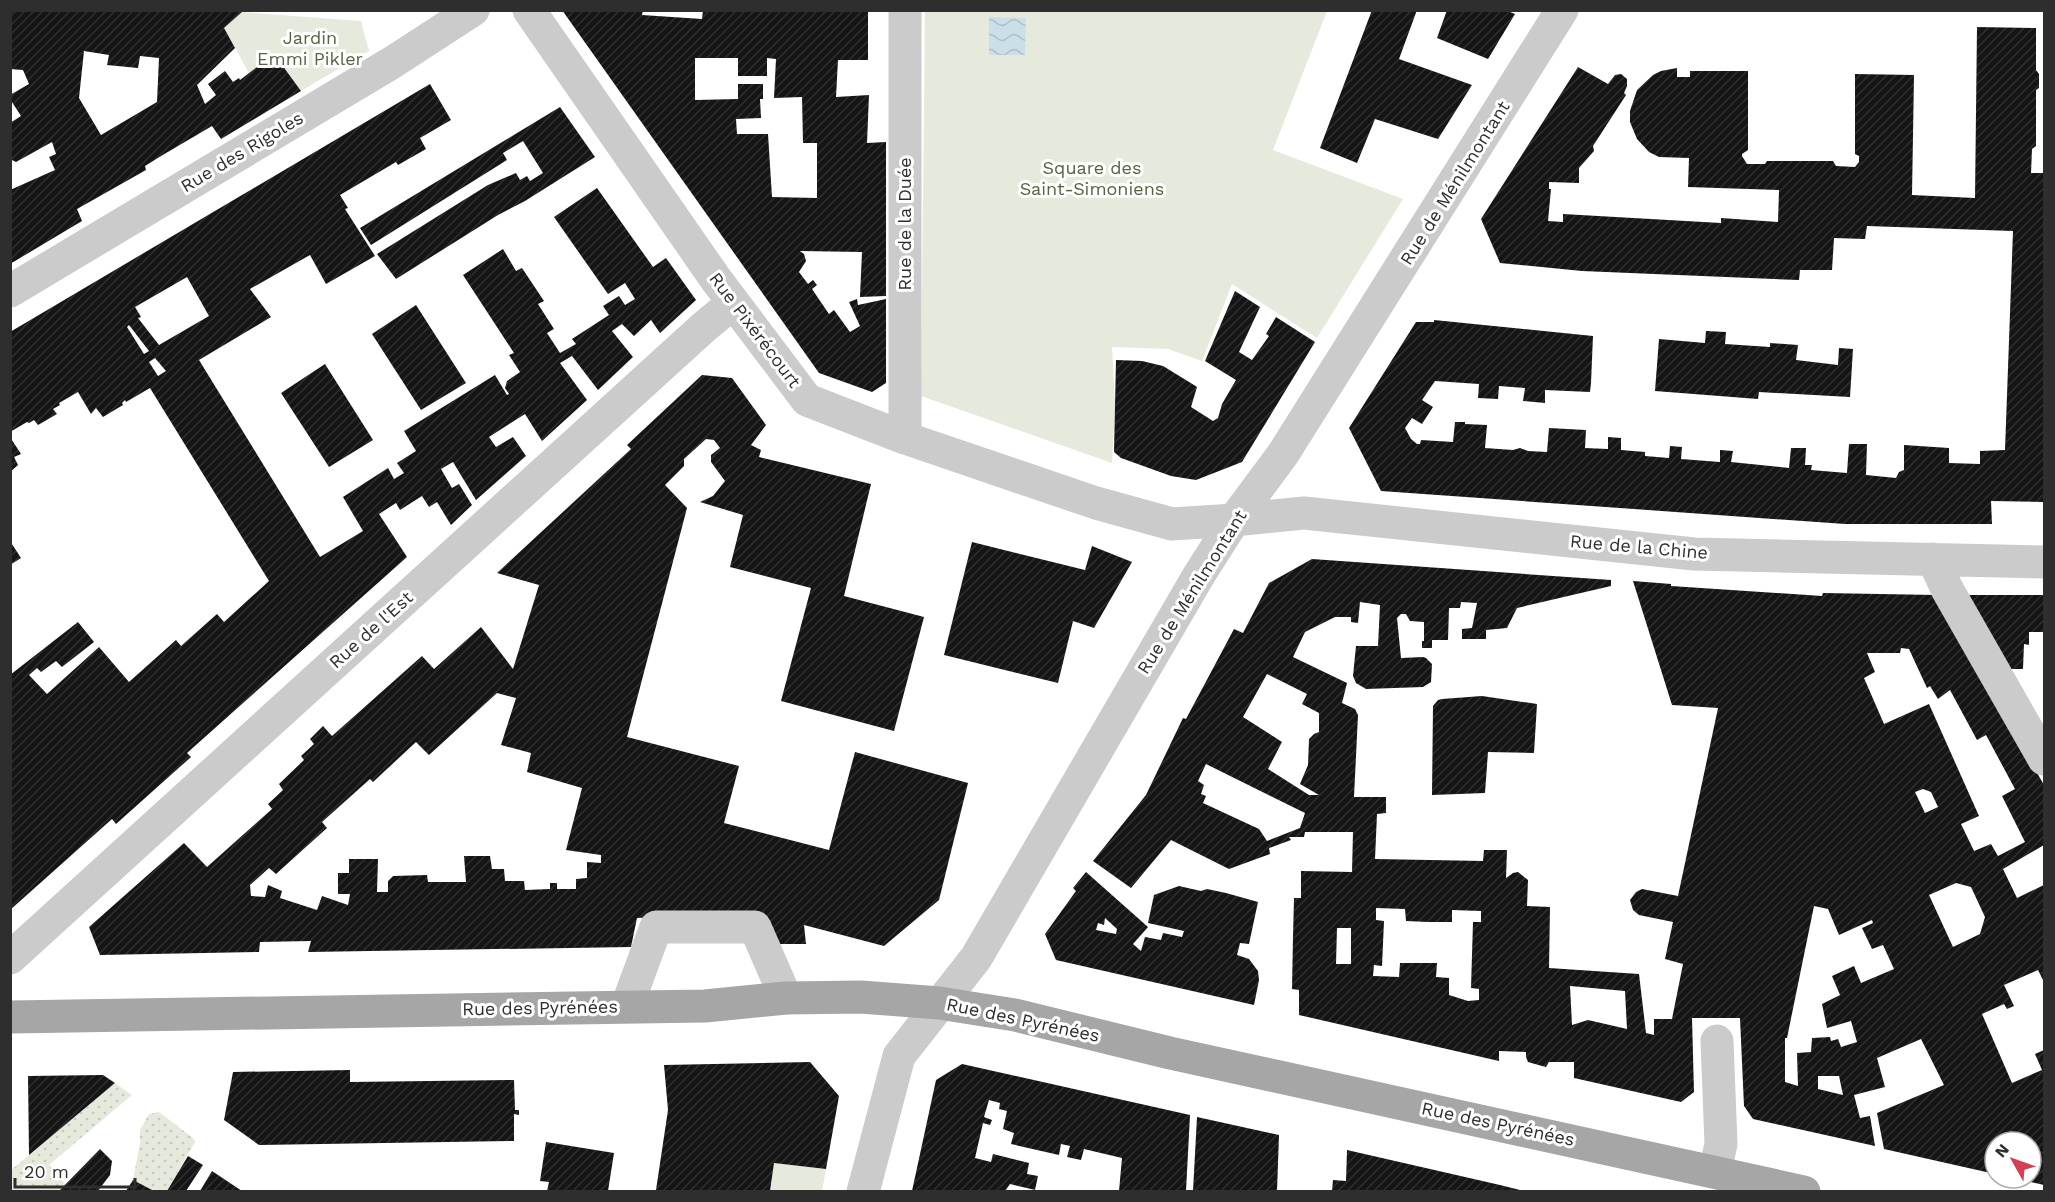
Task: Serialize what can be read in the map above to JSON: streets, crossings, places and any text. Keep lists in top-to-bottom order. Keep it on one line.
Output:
{"streets":{"main road":["Rue des Pyrénées"],"street":["Rue des Rigoles","Rue de Ménilmontant","Rue de la Duée","Rue Pixérécourt","Rue de la Chine","Rue de l'Est"]},"crossings":[["Rue de Ménilmontant","Rue Pixérécourt"],["Rue de Ménilmontant","Rue de la Chine"],["Rue de Ménilmontant","Rue des Pyrénées"],["Rue de la Duée","Rue Pixérécourt"],["Rue Pixérécourt","Rue de la Chine"],["Rue Pixérécourt","Rue de l'Est"]],"parks":["Jardin Emmi Pikler","Square des Saint-Simoniens"],"scale_bar":"20 m","north":"top left"}
